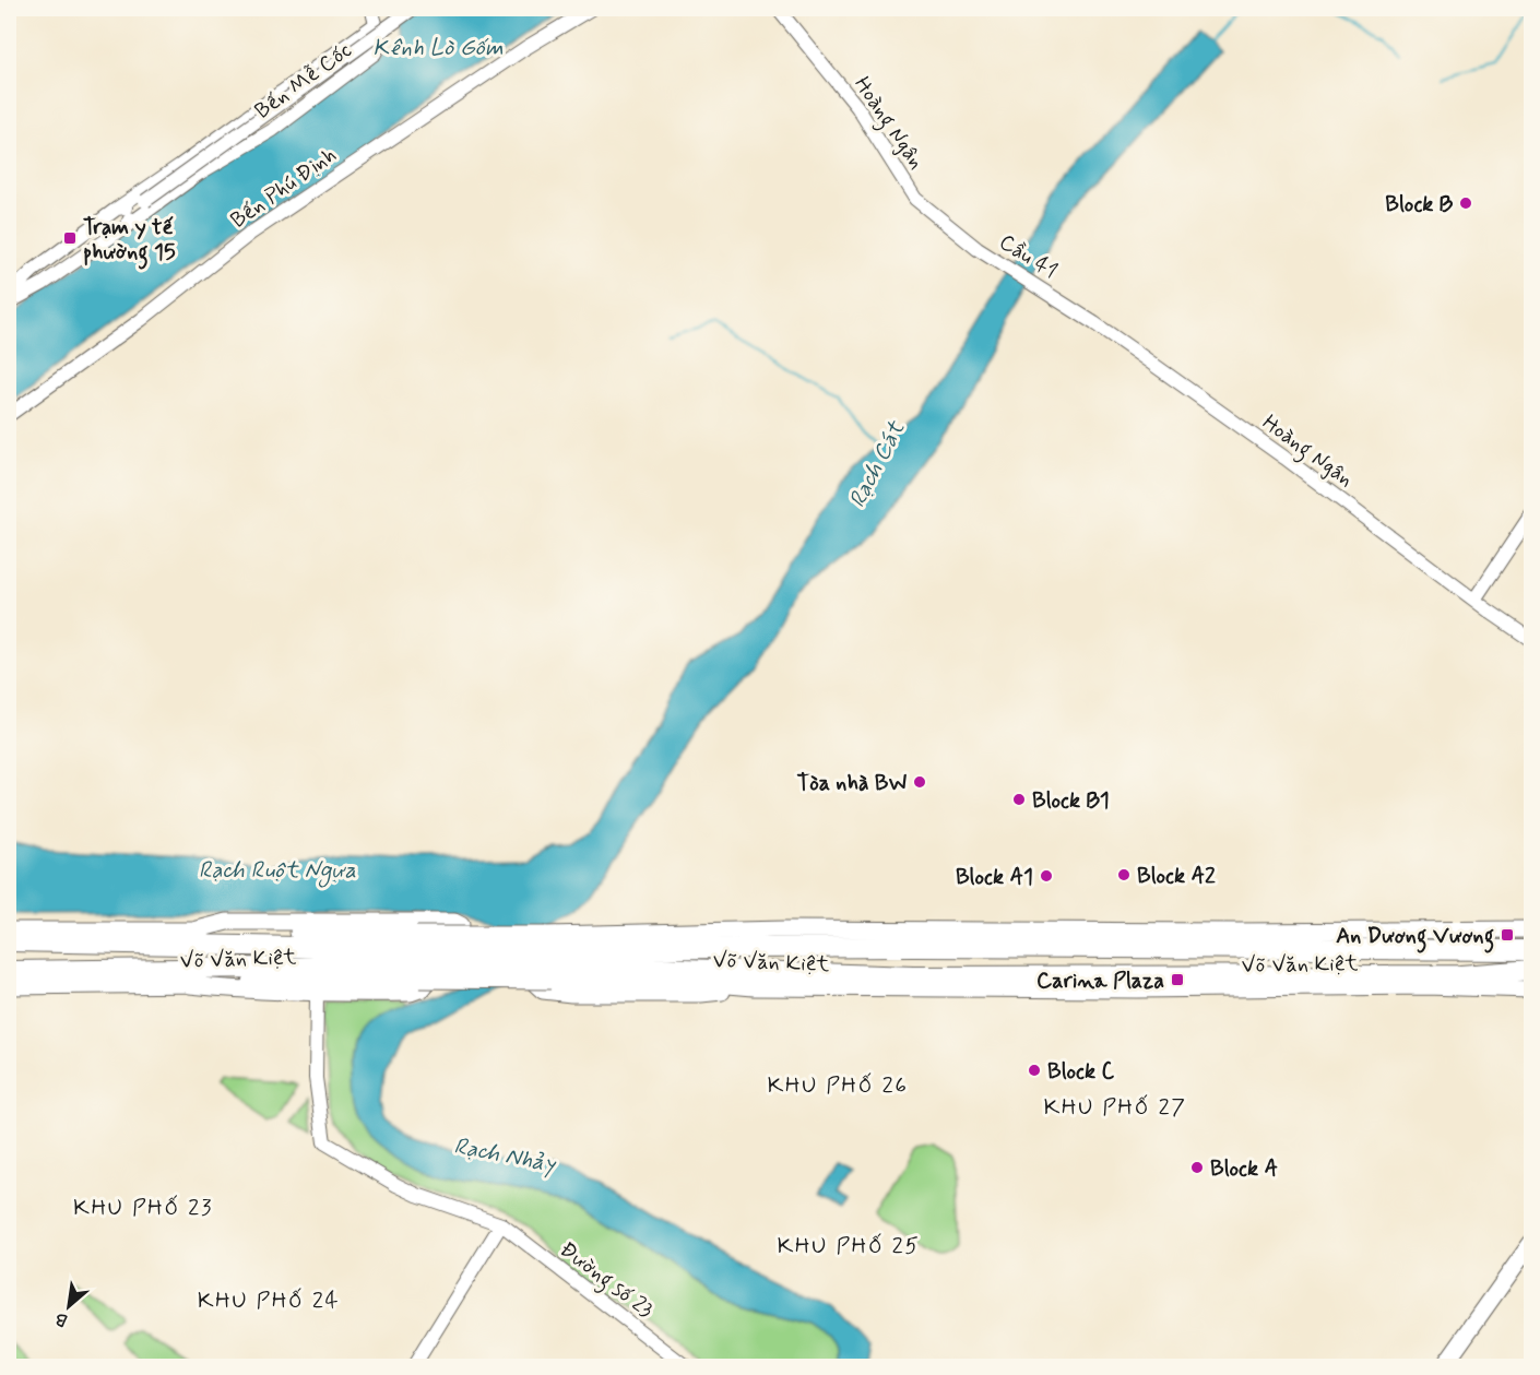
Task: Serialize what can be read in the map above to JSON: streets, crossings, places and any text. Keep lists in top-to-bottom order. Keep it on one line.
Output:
{"streets":{"highway":["Võ Văn Kiệt"],"street":["Bến Mễ Cốc","Hoàng Ngân","Bến Phú Định","Cầu 41","Đường số 23"]},"crossings":[["Hoàng Ngân","Cầu 41"]],"districts":["KHU PHỐ 26","KHU PHỐ 27","KHU PHỐ 23","KHU PHỐ 25","KHU PHỐ 24"],"water":["Kênh Lò Gốm","Rạch Cát","Rạch Ruột Ngựa","Rạch Nhảy"],"places":{"other":["Block B","Tòa nhà BW","Block B1","Block A2","Block A1","Block C","Block A"],"transit":["Trạm y tế phường 15","An Dương Vương","Carina Plaza"]},"north":"bottom left"}
